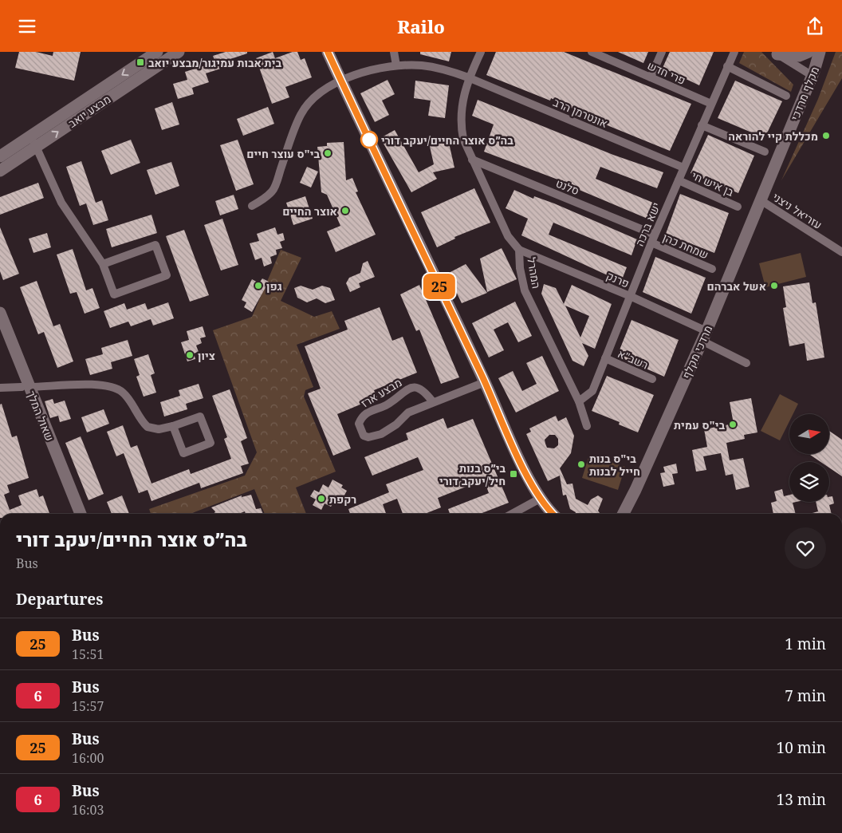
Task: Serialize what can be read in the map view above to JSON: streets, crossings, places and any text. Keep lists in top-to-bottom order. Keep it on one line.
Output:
{"streets":{"street":["פרי חדש","מקלף מרדכי","מבצע יואב","אונטרמן הרב","בן איש חי","סלנט","עזריאל ניצני","ישא ברכה","שמחת כהן","המהרל","פרנק","מרדכי מקלף","רשב\"א","מבצע ארז","שאול המלך"]},"crossings":[["פרי חדש","ישא ברכה"],["מקלף מרדכי","עזריאל ניצני"],["מקלף מרדכי","מרדכי מקלף"],["אונטרמן הרב","ישא ברכה"],["אונטרמן הרב","המהרל"],["בן איש חי","ישא ברכה"],["סלנט","ישא ברכה"],["סלנט","שמחת כהן"],["סלנט","המהרל"],["עזריאל ניצני","מרדכי מקלף"],["ישא ברכה","שמחת כהן"],["ישא ברכה","המהרל"],["ישא ברכה","פרנק"],["ישא ברכה","רשב\"א"],["המהרל","פרנק"],["פרנק","מרדכי מקלף"]],"places":{"transit":["בית אבות עמיגור/מבצע יואב","בי״ס בנות חיל/יעקב דורי"],"other":["מכללת קיי להוראה","בה״ס אוצר החיים/יעקב דורי","בי\"ס עוצר חיים","אוצר החיים","גפן","אשל אברהם","ציון","בי\"ס עמית","בי\"ס בנות חייל לבנות","רקפת"]},"lines":["bus line 25"],"north":"right","page":{"header":"Railo","on_map":"25","heading":[["בה״ס אוצר החיים/יעקב דורי","Bus"],"Departures"],"list":[{"mark":"25","name":"Bus","note":"15:51","value":"1 min"},{"mark":"6","name":"Bus","note":"15:57","value":"7 min"},{"mark":"25","name":"Bus","note":"16:00","value":"10 min"},{"mark":"6","name":"Bus","note":"16:03","value":"13 min"}]}}
